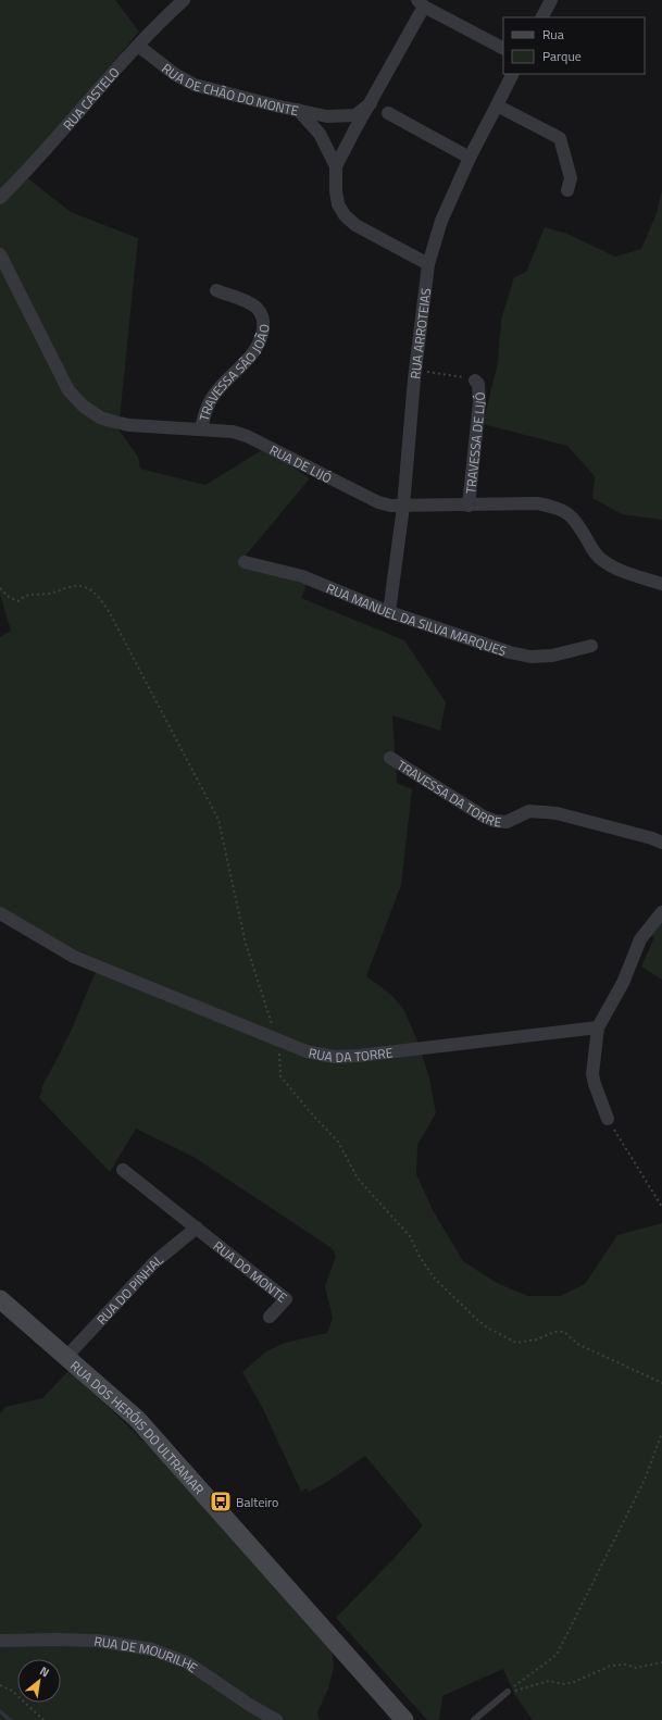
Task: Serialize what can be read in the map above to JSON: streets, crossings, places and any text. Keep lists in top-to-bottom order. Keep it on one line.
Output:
{"streets":{"street":["RUA DE CHÃO DO MONTE","RUA CASTELO","RUA ARROTEIAS","TRAVESSA SÃO JOÃO","TRAVESSA DE LIJÓ","RUA DE LIJÓ","RUA MANUEL DA SILVA MARQUES","TRAVESSA DA TORRE","RUA DA TORRE","RUA DO MONTE","RUA DO PINHAL","RUA DOS HERÓIS DO ULTRAMAR","RUA DE MOURILHE"]},"crossings":[["RUA DE CHÃO DO MONTE","RUA CASTELO"],["RUA DE CHÃO DO MONTE","RUA ARROTEIAS"],["RUA ARROTEIAS","RUA DE LIJÓ"],["RUA ARROTEIAS","RUA MANUEL DA SILVA MARQUES"],["TRAVESSA SÃO JOÃO","RUA DE LIJÓ"],["TRAVESSA DE LIJÓ","RUA DE LIJÓ"],["RUA DO MONTE","RUA DO PINHAL"],["RUA DO PINHAL","RUA DOS HERÓIS DO ULTRAMAR"]],"places":{"bus stop":["Balteiro"]},"legend":["Rua","Parque"],"north":"top right"}
